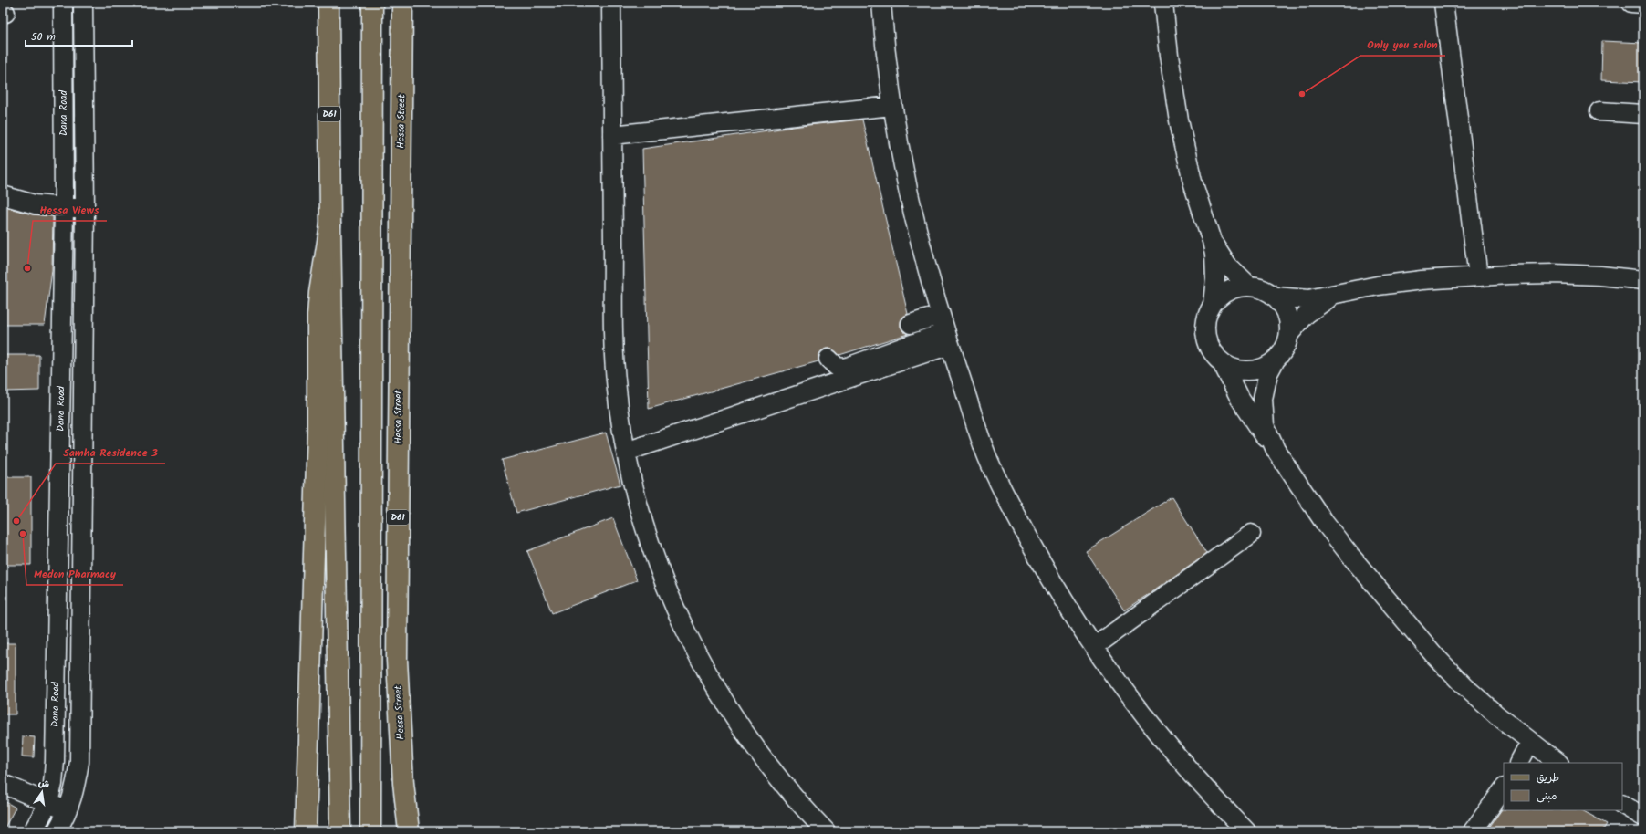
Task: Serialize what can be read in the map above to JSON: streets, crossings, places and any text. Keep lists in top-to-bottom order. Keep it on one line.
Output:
{"streets":{"main road":["D61","Hessa Street"],"street":["Dana Road"]},"places":["Only you salon","Hessa Views","Samha Residence 3","Medon Pharmacy"],"legend":["طريق","مبنى"],"scale_bar":"50 m","north":"top"}
